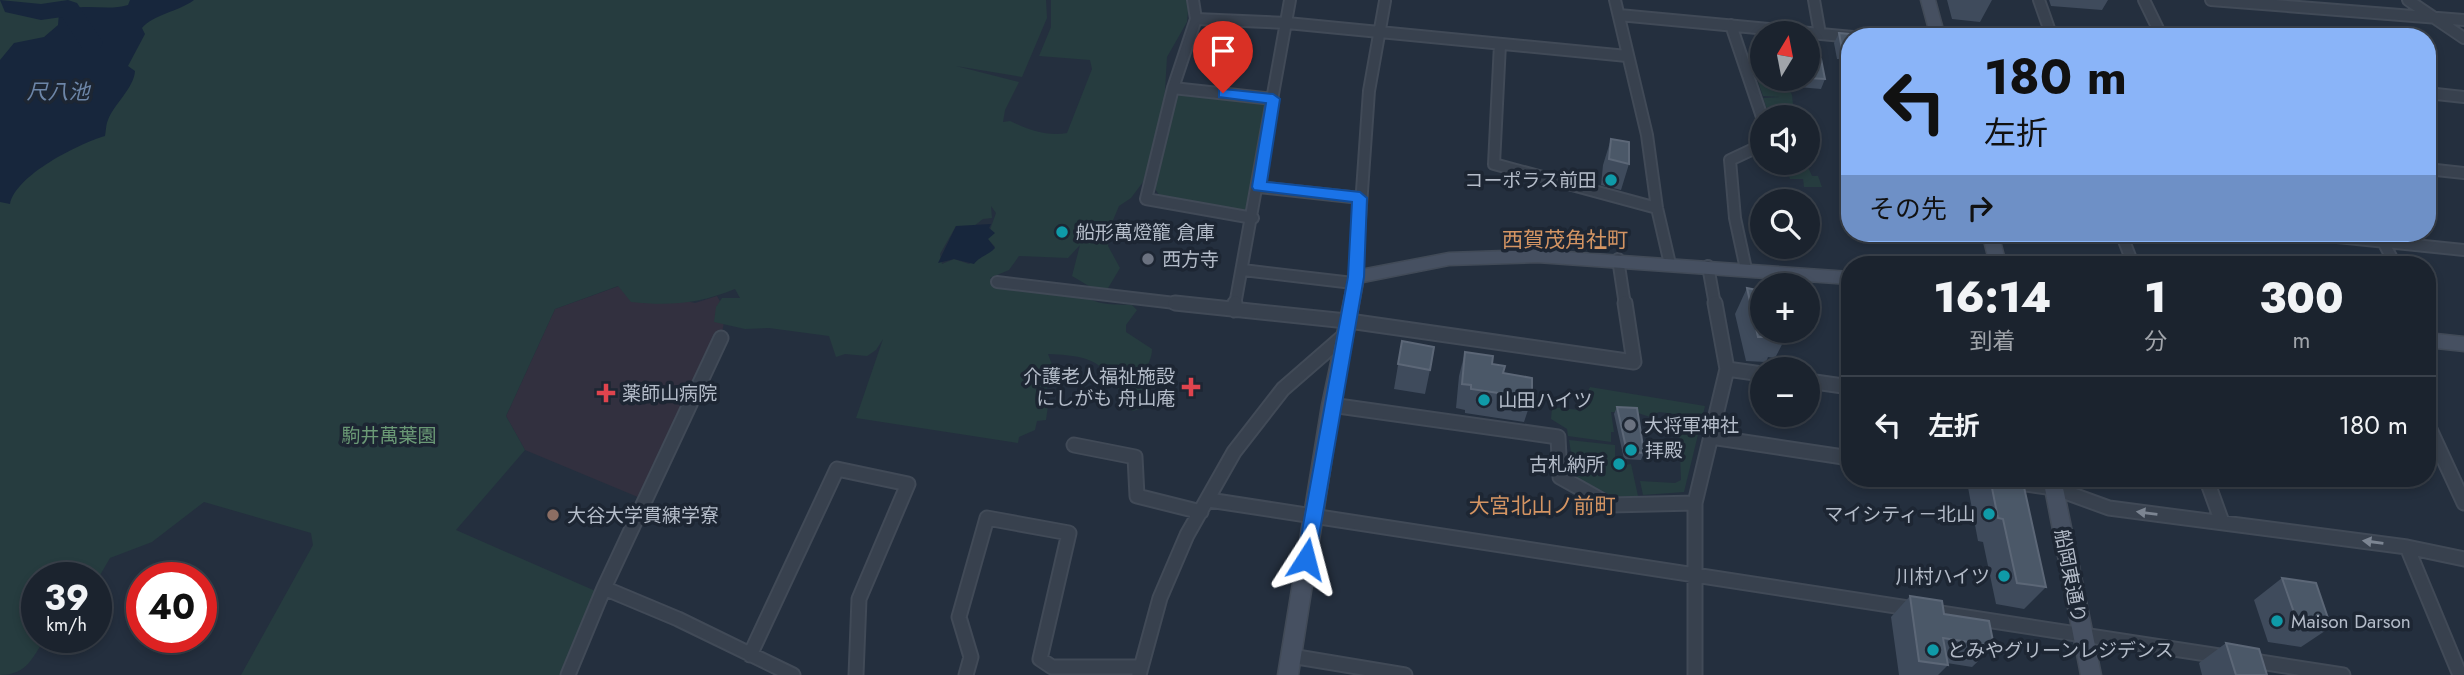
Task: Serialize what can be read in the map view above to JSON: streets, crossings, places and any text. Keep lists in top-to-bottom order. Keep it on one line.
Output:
{"streets":{"street":["船岡東通り"]},"districts":["西賀茂角社町","大宮北山ノ前町"],"water":["尺八池"],"parks":["駒井萬葉園"],"places":{"other":["コーポラス前田","船形萬燈籠 倉庫","西方寺","山田ハイツ","大将軍神社","拝殿","古札納所","マイシティ－北山","大谷大学貫練学寮","川村ハイツ","Maison Darson","とみやグリーンレジデンス"],"health":["介護老人福祉施設 にしがも 舟山庵","薬師山病院"]},"north":"top","page":{"map_buttons":["+","−"],"turn":["180 m","左折"],"then":"その先","eta":["16:14","到着","1","分","300","m"],"list":[{"name":"左折","value":"180 m"}],"speed":"39 km/h","limit":"40"}}
